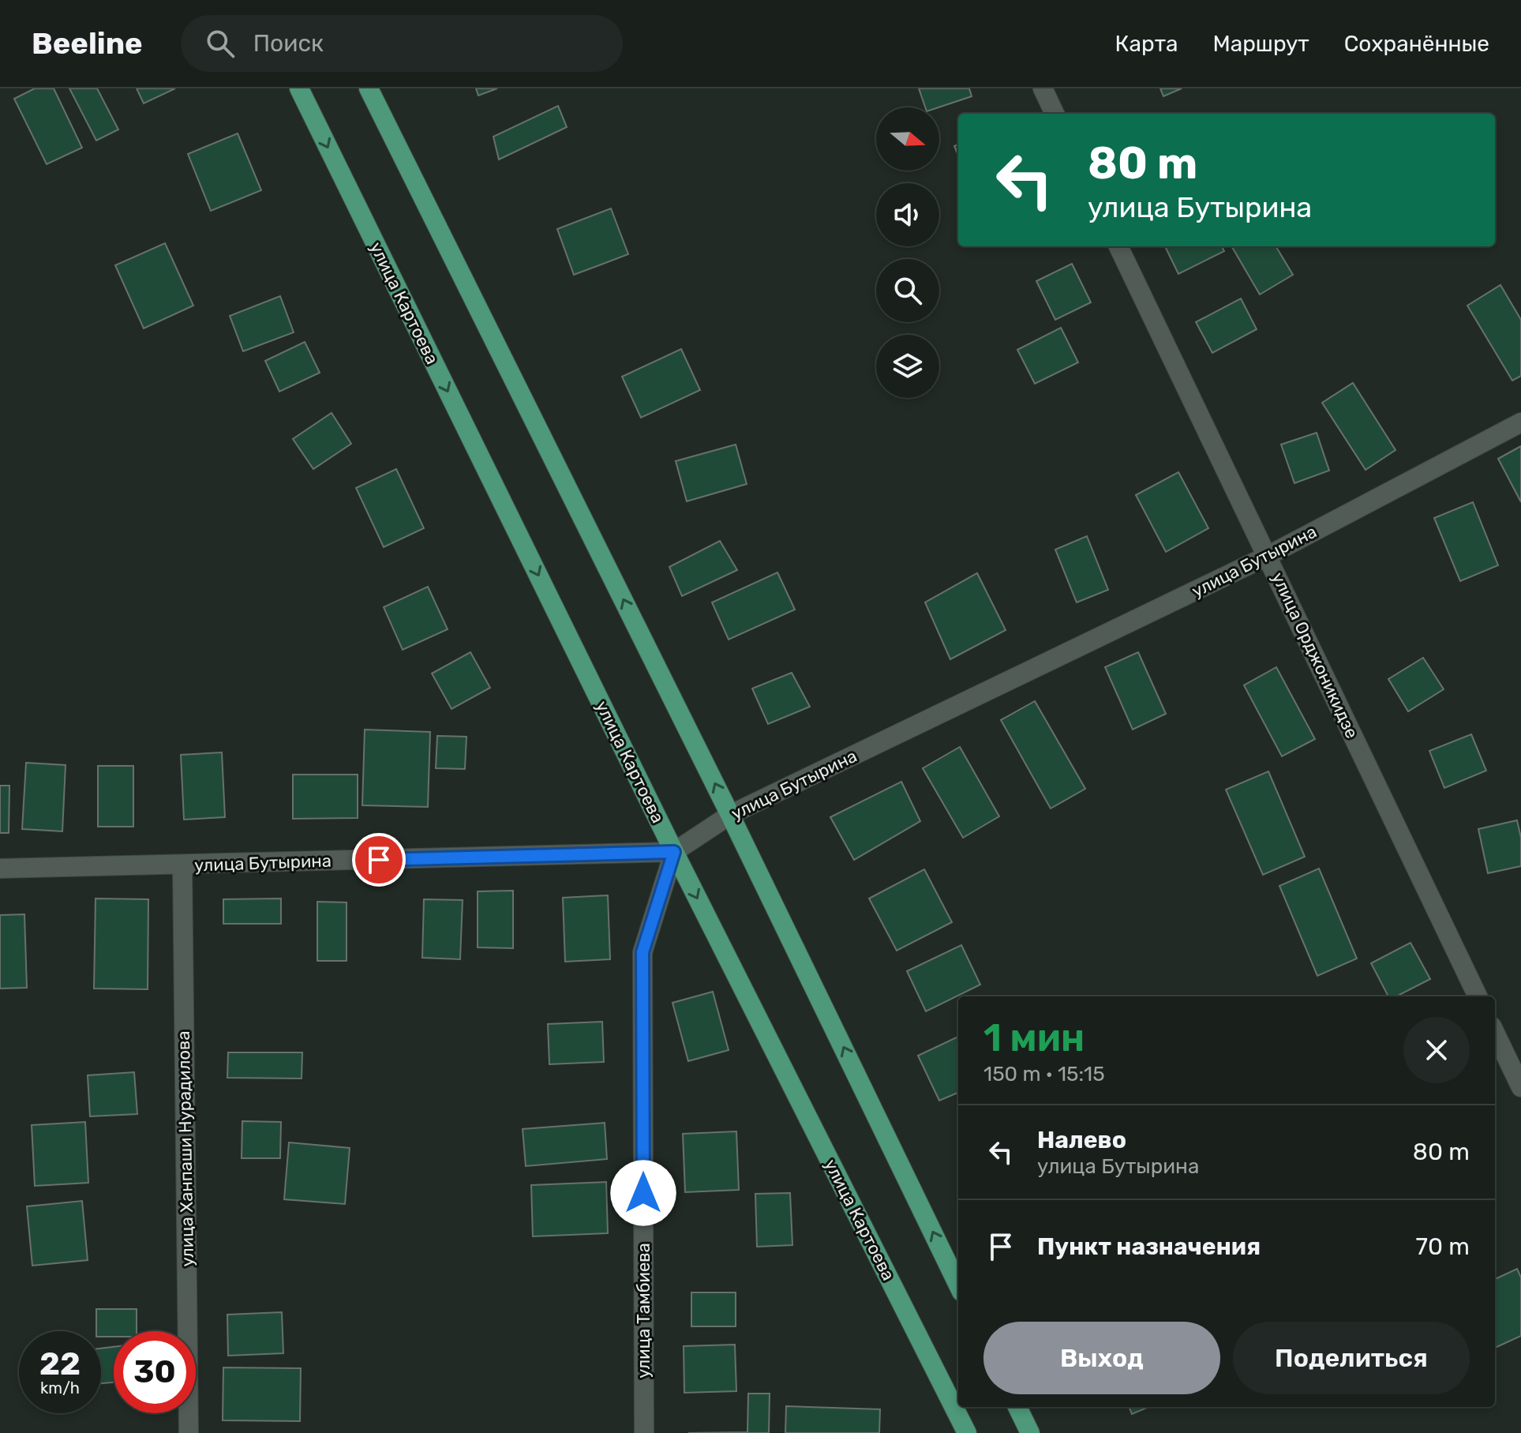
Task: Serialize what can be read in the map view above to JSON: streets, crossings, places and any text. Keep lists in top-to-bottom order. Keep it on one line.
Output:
{"streets":{"main road":["улица Картоева"],"street":["улица Бутырина","улица Орджоникидзе","улица Ханпаши Нурадилова","улица Тамбиева"]},"crossings":[["улица Картоева","улица Бутырина"],["улица Картоева","улица Тамбиева"],["улица Бутырина","улица Орджоникидзе"],["улица Бутырина","улица Ханпаши Нурадилова"],["улица Бутырина","улица Тамбиева"]],"north":"right","page":{"header":"Beeline","search":"Поиск","nav":["Карта","Маршрут","Сохранённые"],"turn":["80 m","улица Бутырина"],"heading":["1 мин","150 m · 15:15"],"list":[{"name":"Налево","note":"улица Бутырина","value":"80 m"},{"name":"Пункт назначения","value":"70 m"}],"buttons":["Выход","Поделиться"],"speed":"22 km/h","limit":"30"}}
